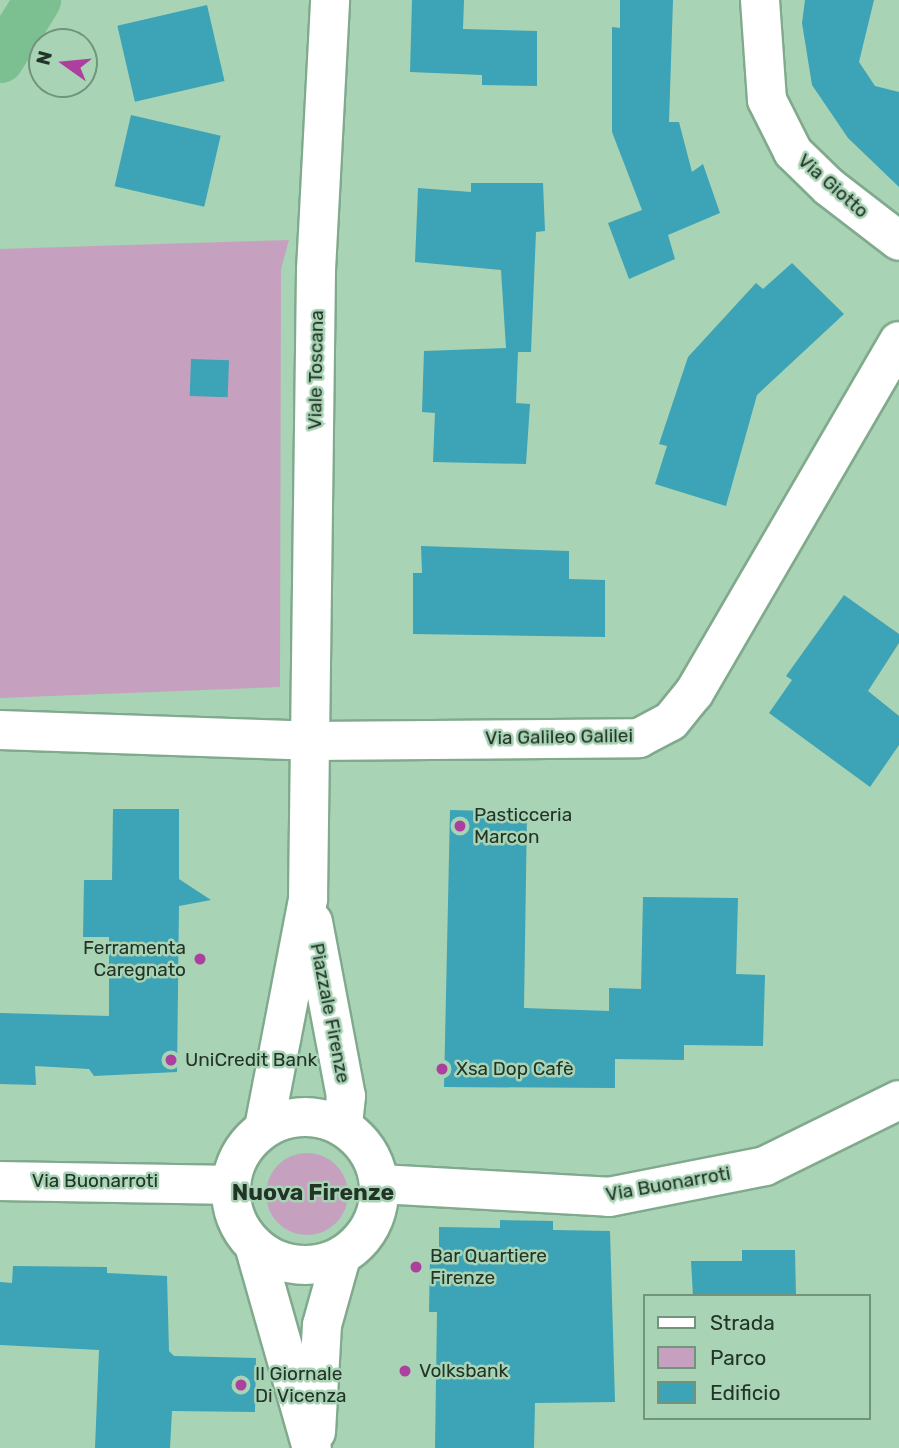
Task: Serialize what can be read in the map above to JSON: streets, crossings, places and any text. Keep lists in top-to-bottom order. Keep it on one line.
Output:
{"streets":{"street":["Via Giotto","Viale Toscana","Via Galileo Galilei","Piazzale Firenze","Via Buonarroti"]},"crossings":[["Viale Toscana","Via Galileo Galilei"],["Viale Toscana","Piazzale Firenze"],["Via Galileo Galilei","Piazzale Firenze"],["Piazzale Firenze","Via Buonarroti"]],"districts":["Nuova Firenze"],"places":["Pasticceria Marcon","Ferramenta Caregnato","UniCredit Bank","Xsa Dop Cafè","Bar Quartiere Firenze","Volksbank","Il Giornale Di Vicenza"],"legend":["Strada","Parco","Edificio"],"north":"left"}
